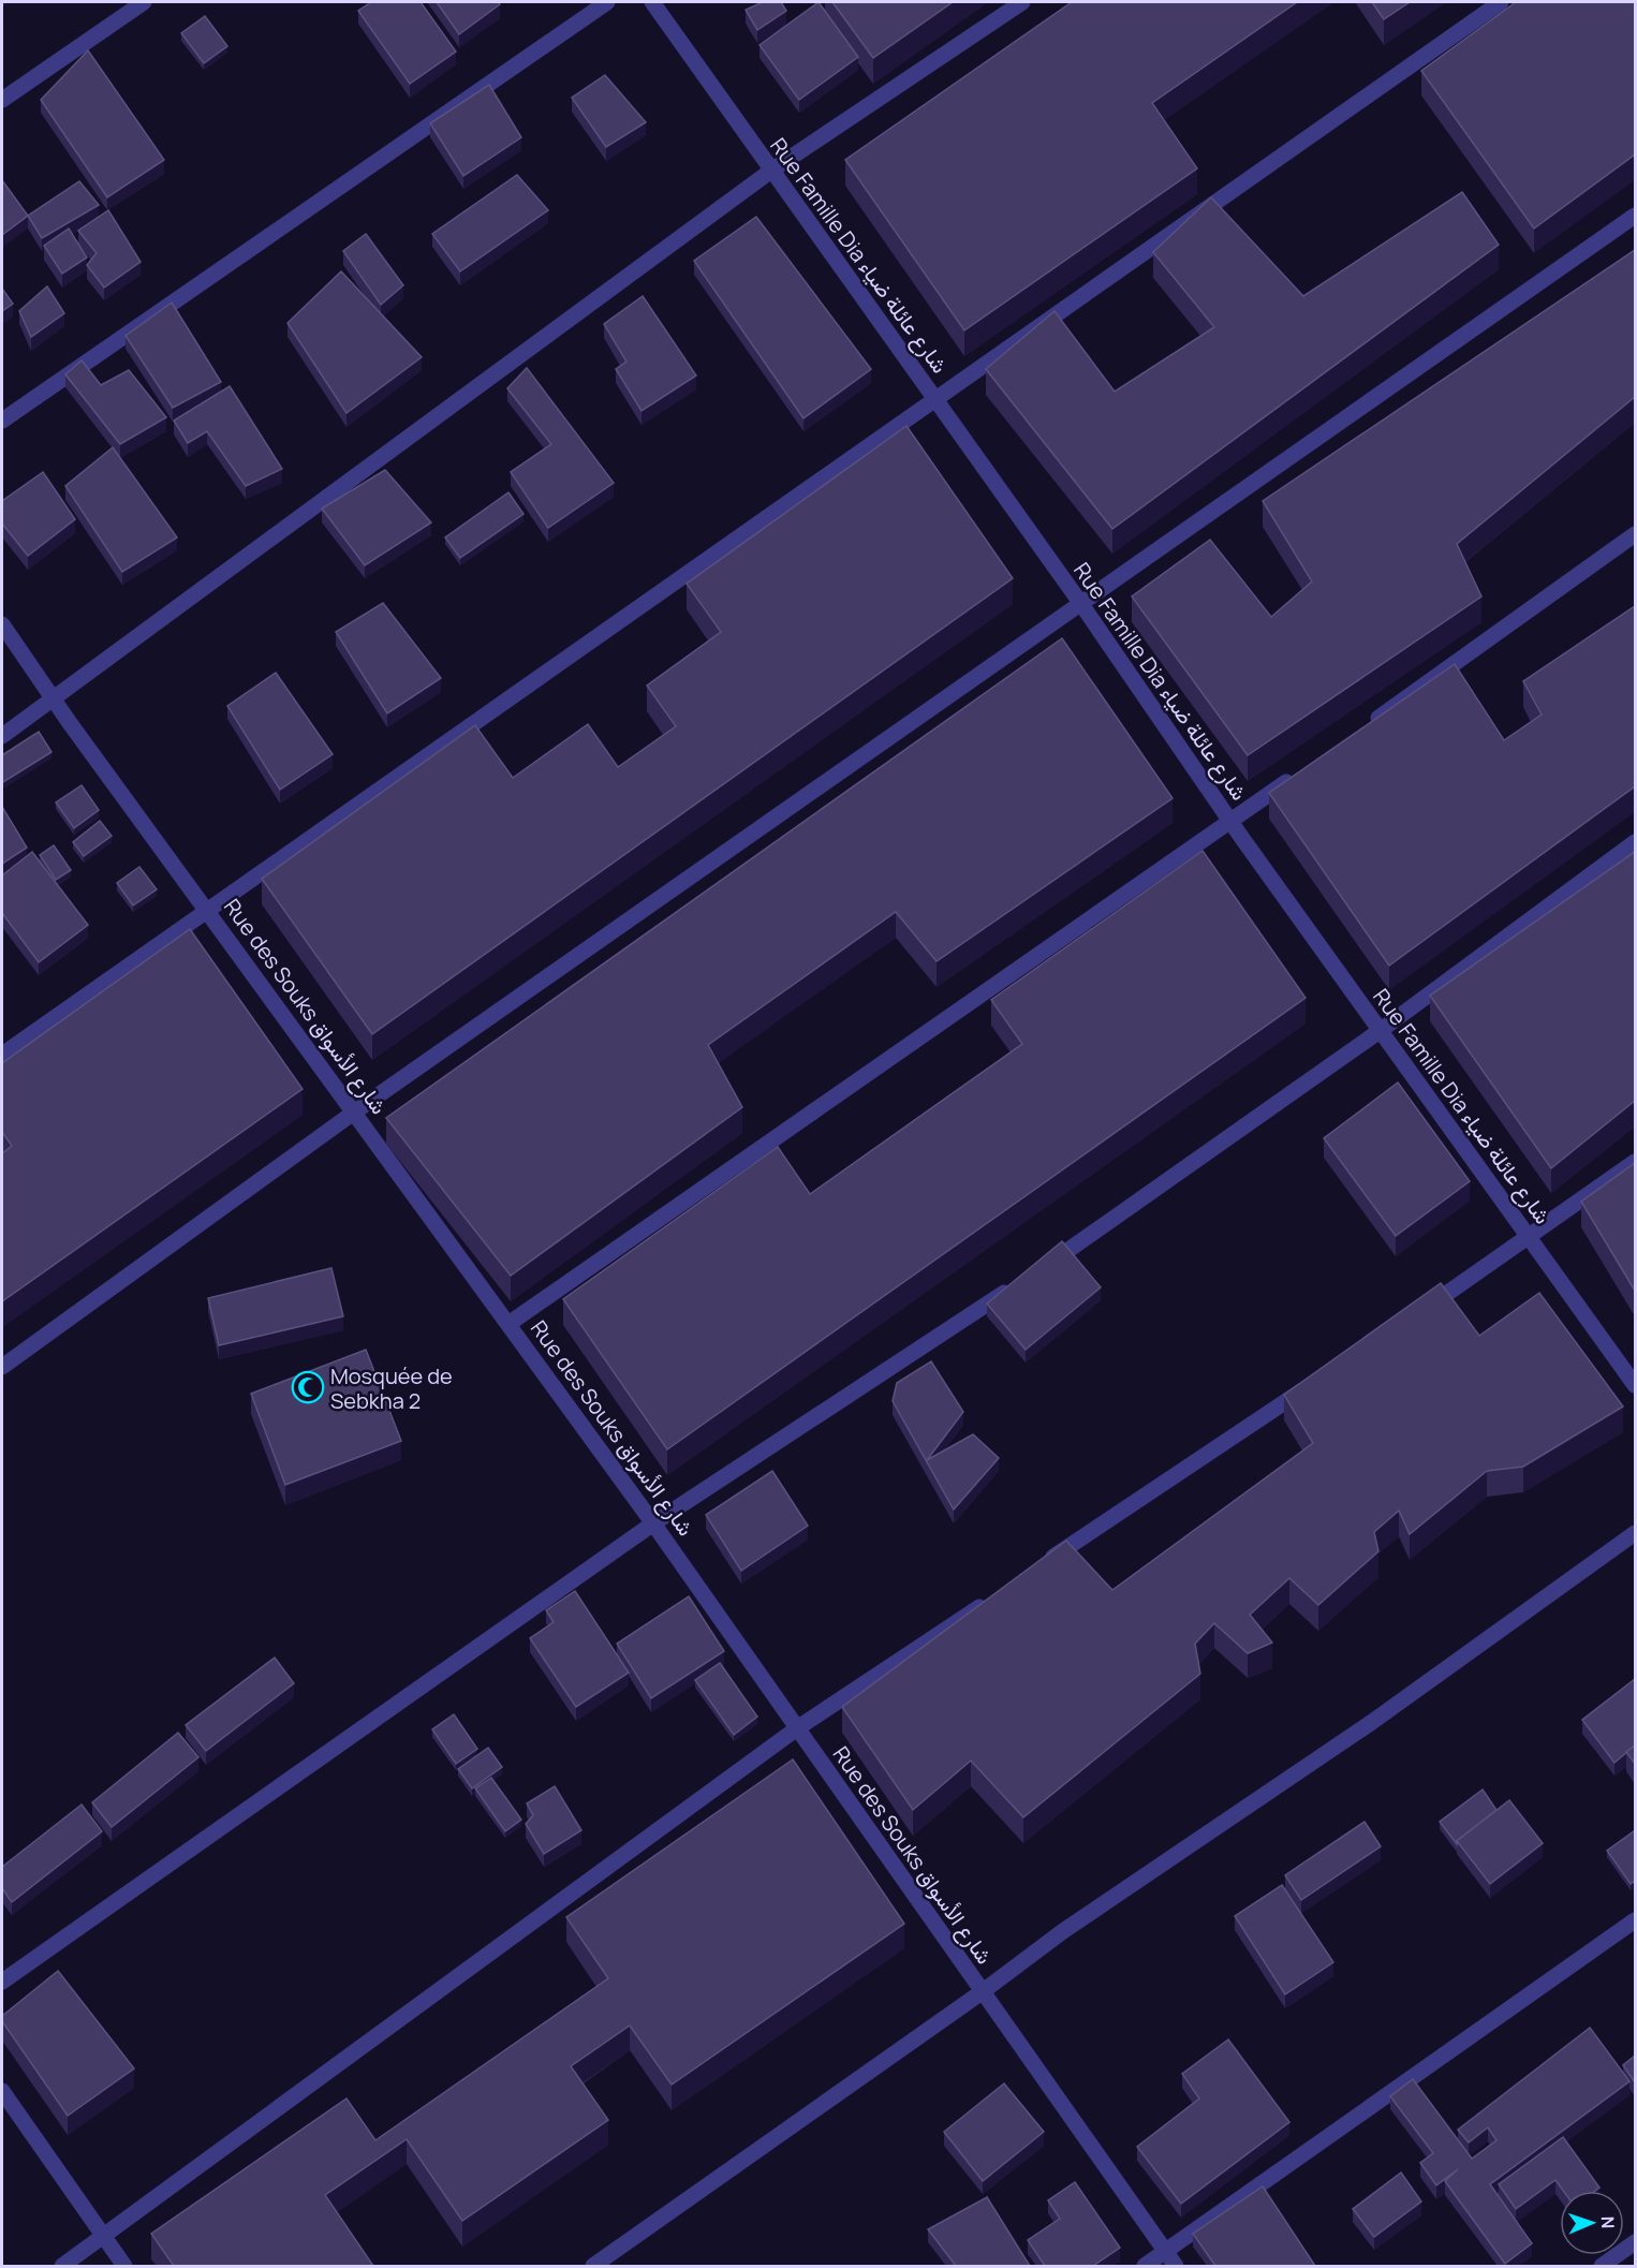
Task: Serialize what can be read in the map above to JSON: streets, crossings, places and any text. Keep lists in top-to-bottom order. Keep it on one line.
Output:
{"streets":{"street":["Rue Famille Dia شارع عائلة ضياء","Rue des Souks شارع الأسواق"]},"places":{"mosque":["Mosquée de Sebkha 2"]},"north":"right"}
